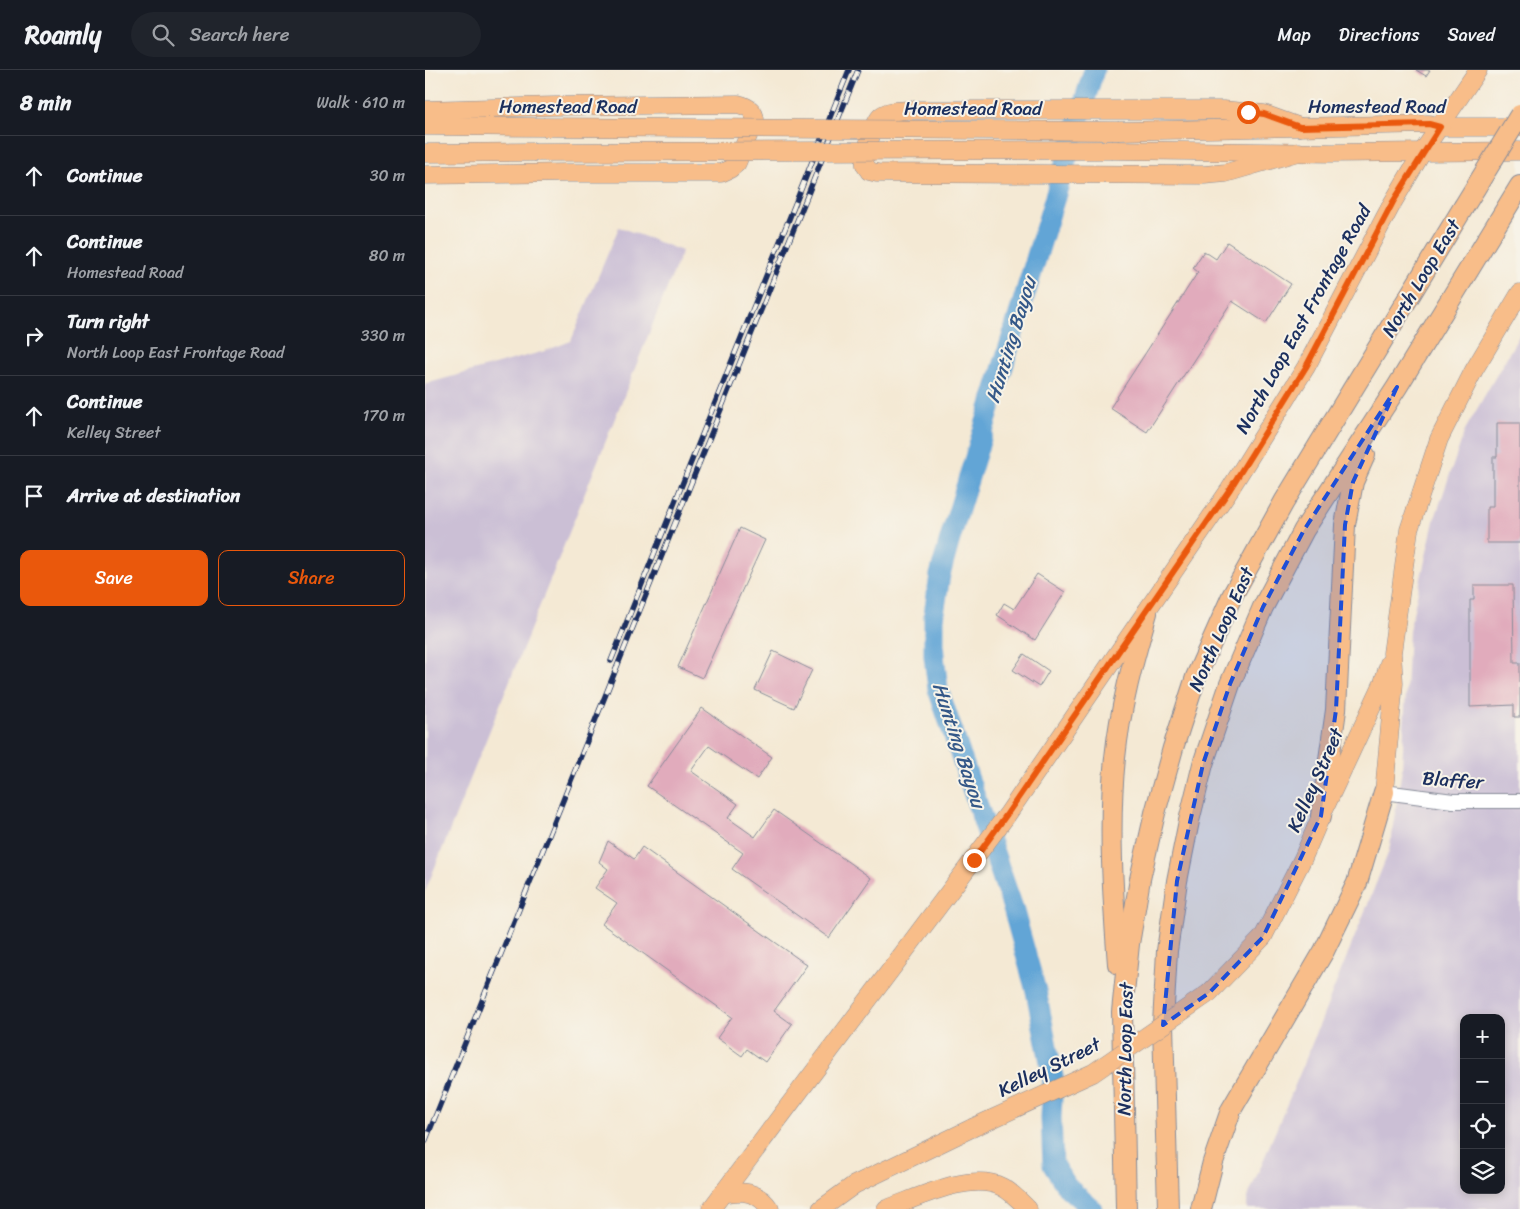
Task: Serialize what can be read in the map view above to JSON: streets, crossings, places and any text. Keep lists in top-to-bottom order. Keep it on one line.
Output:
{"streets":{"highway":["North Loop East"],"main road":["Homestead Road","North Loop East Frontage Road","Kelley Street"],"street":["Blaffer"]},"crossings":[["Homestead Road","North Loop East Frontage Road"]],"water":["Hunting Bayou"],"page":{"header":"Roamly","search":"Search here","nav":["Map","Directions","Saved"],"heading":["8 min","Walk · 610 m"],"list":[["Continue","30 m"],["Continue","Homestead Road","80 m"],["Turn right","North Loop East Frontage Road","330 m"],["Continue","Kelley Street","170 m"],"Arrive at destination"],"buttons":["Save","Share"],"map_buttons":["+","−"]}}
